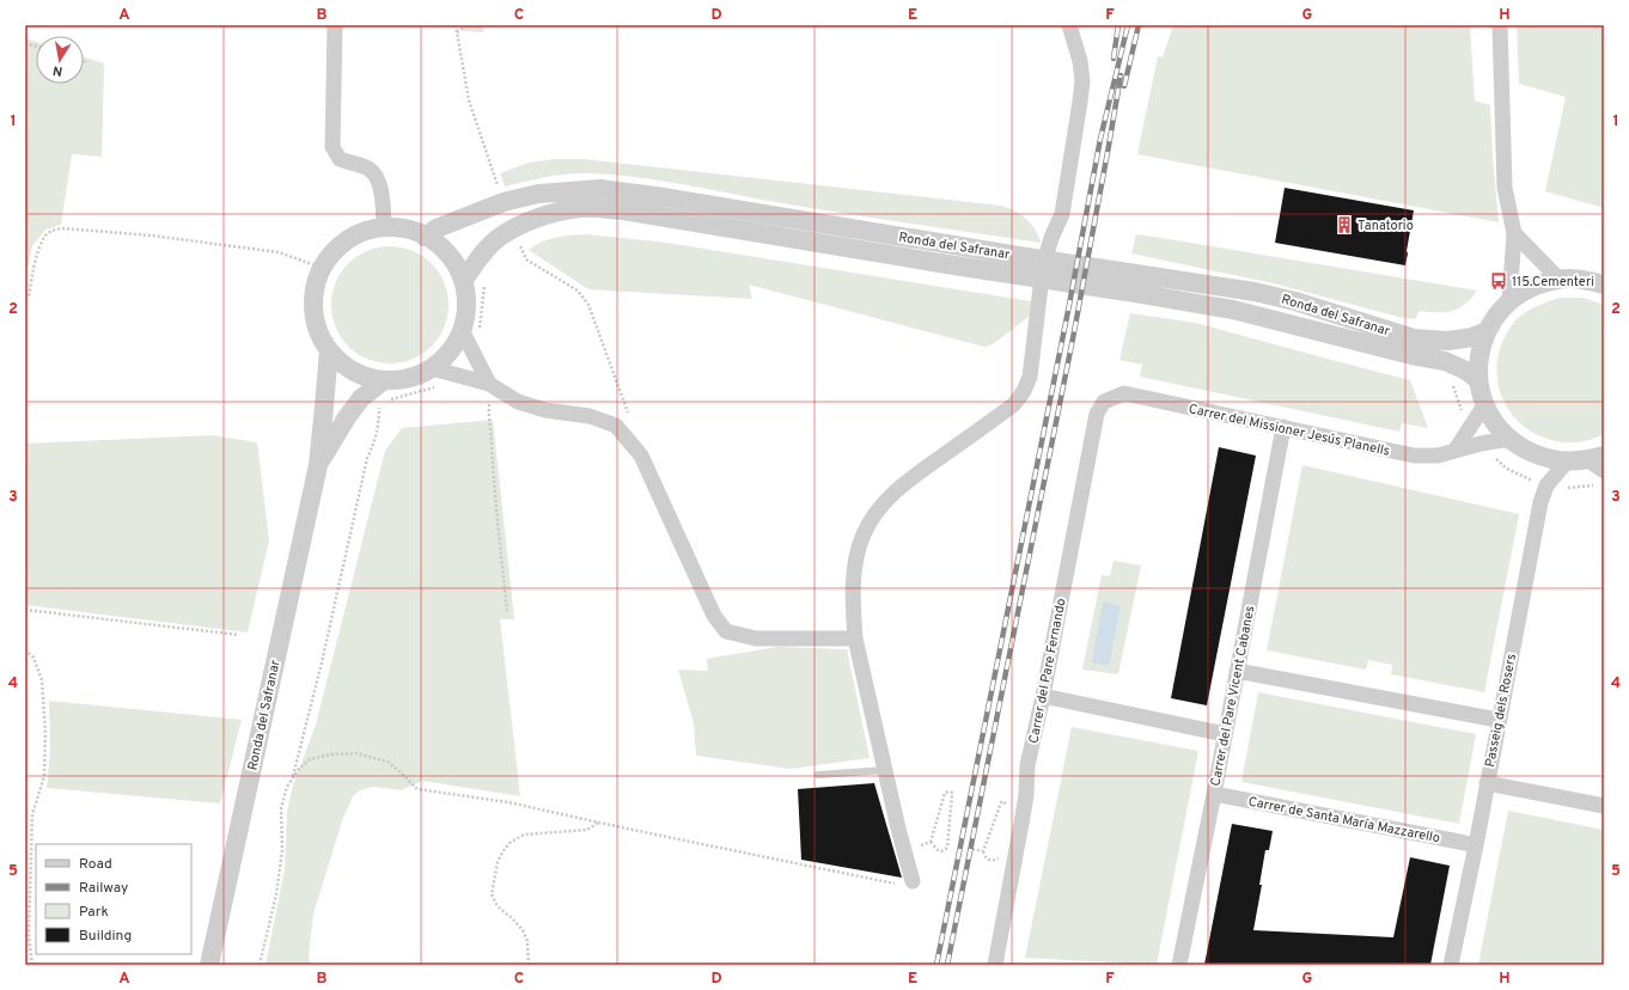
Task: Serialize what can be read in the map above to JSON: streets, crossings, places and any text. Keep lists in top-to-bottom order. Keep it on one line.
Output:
{"streets":{"street":["Ronda del Safranar","Carrer del Missioner Jesús Planells","Carrer del Pare Fernando","Carrer del Pare Vicent Cabanes","Passeig dels Rosers","Carrer de Santa María Mazzarello"]},"crossings":[["Carrer del Missioner Jesús Planells","Carrer del Pare Fernando"],["Carrer del Missioner Jesús Planells","Carrer del Pare Vicent Cabanes"],["Carrer del Pare Vicent Cabanes","Carrer de Santa María Mazzarello"],["Passeig dels Rosers","Carrer de Santa María Mazzarello"]],"places":{"building":["Tanatorio"],"bus stop":["115.Cementeri"]},"legend":["Road","Railway","Park","Building"],"north":"bottom","grid":{"columns":["A","B","C","D","E","F","G","H"],"rows":["1","2","3","4","5"]}}
